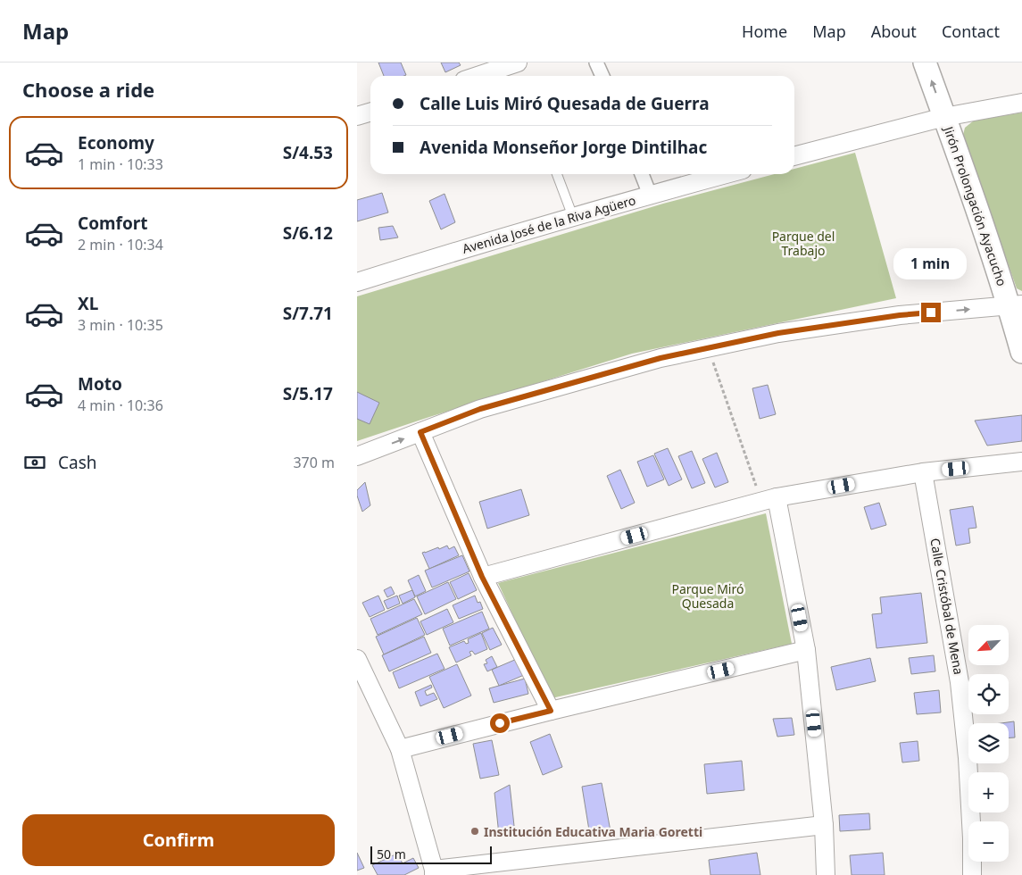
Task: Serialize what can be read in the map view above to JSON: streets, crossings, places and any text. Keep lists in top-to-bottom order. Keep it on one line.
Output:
{"streets":{"street":["Jirón Prolongación Ayacucho","Avenida José de la Riva Agüero","Calle Cristóbal de Mena"]},"parks":["Parque del Trabajo","Parque Miró Quesada"],"places":["Institución Educativa Maria Goretti"],"scale_bar":"50 m","north":"bottom left","page":{"header":"Map","nav":["Home","Map","About","Contact"],"heading":"Choose a ride","banner":["Calle Luis Miró Quesada de Guerra","Avenida Monseñor Jorge Dintilhac"],"list":[{"name":"Economy","note":"1 min · 10:33","value":"S/4.53"},{"name":"Comfort","note":"2 min · 10:34","value":"S/6.12"},{"name":"XL","note":"3 min · 10:35","value":"S/7.71"},{"name":"Moto","note":"4 min · 10:36","value":"S/5.17"}],"bubble":"1 min","pay":["Cash","370 m"],"map_buttons":["+","−"],"buttons":"Confirm","scale":"50 m"}}
